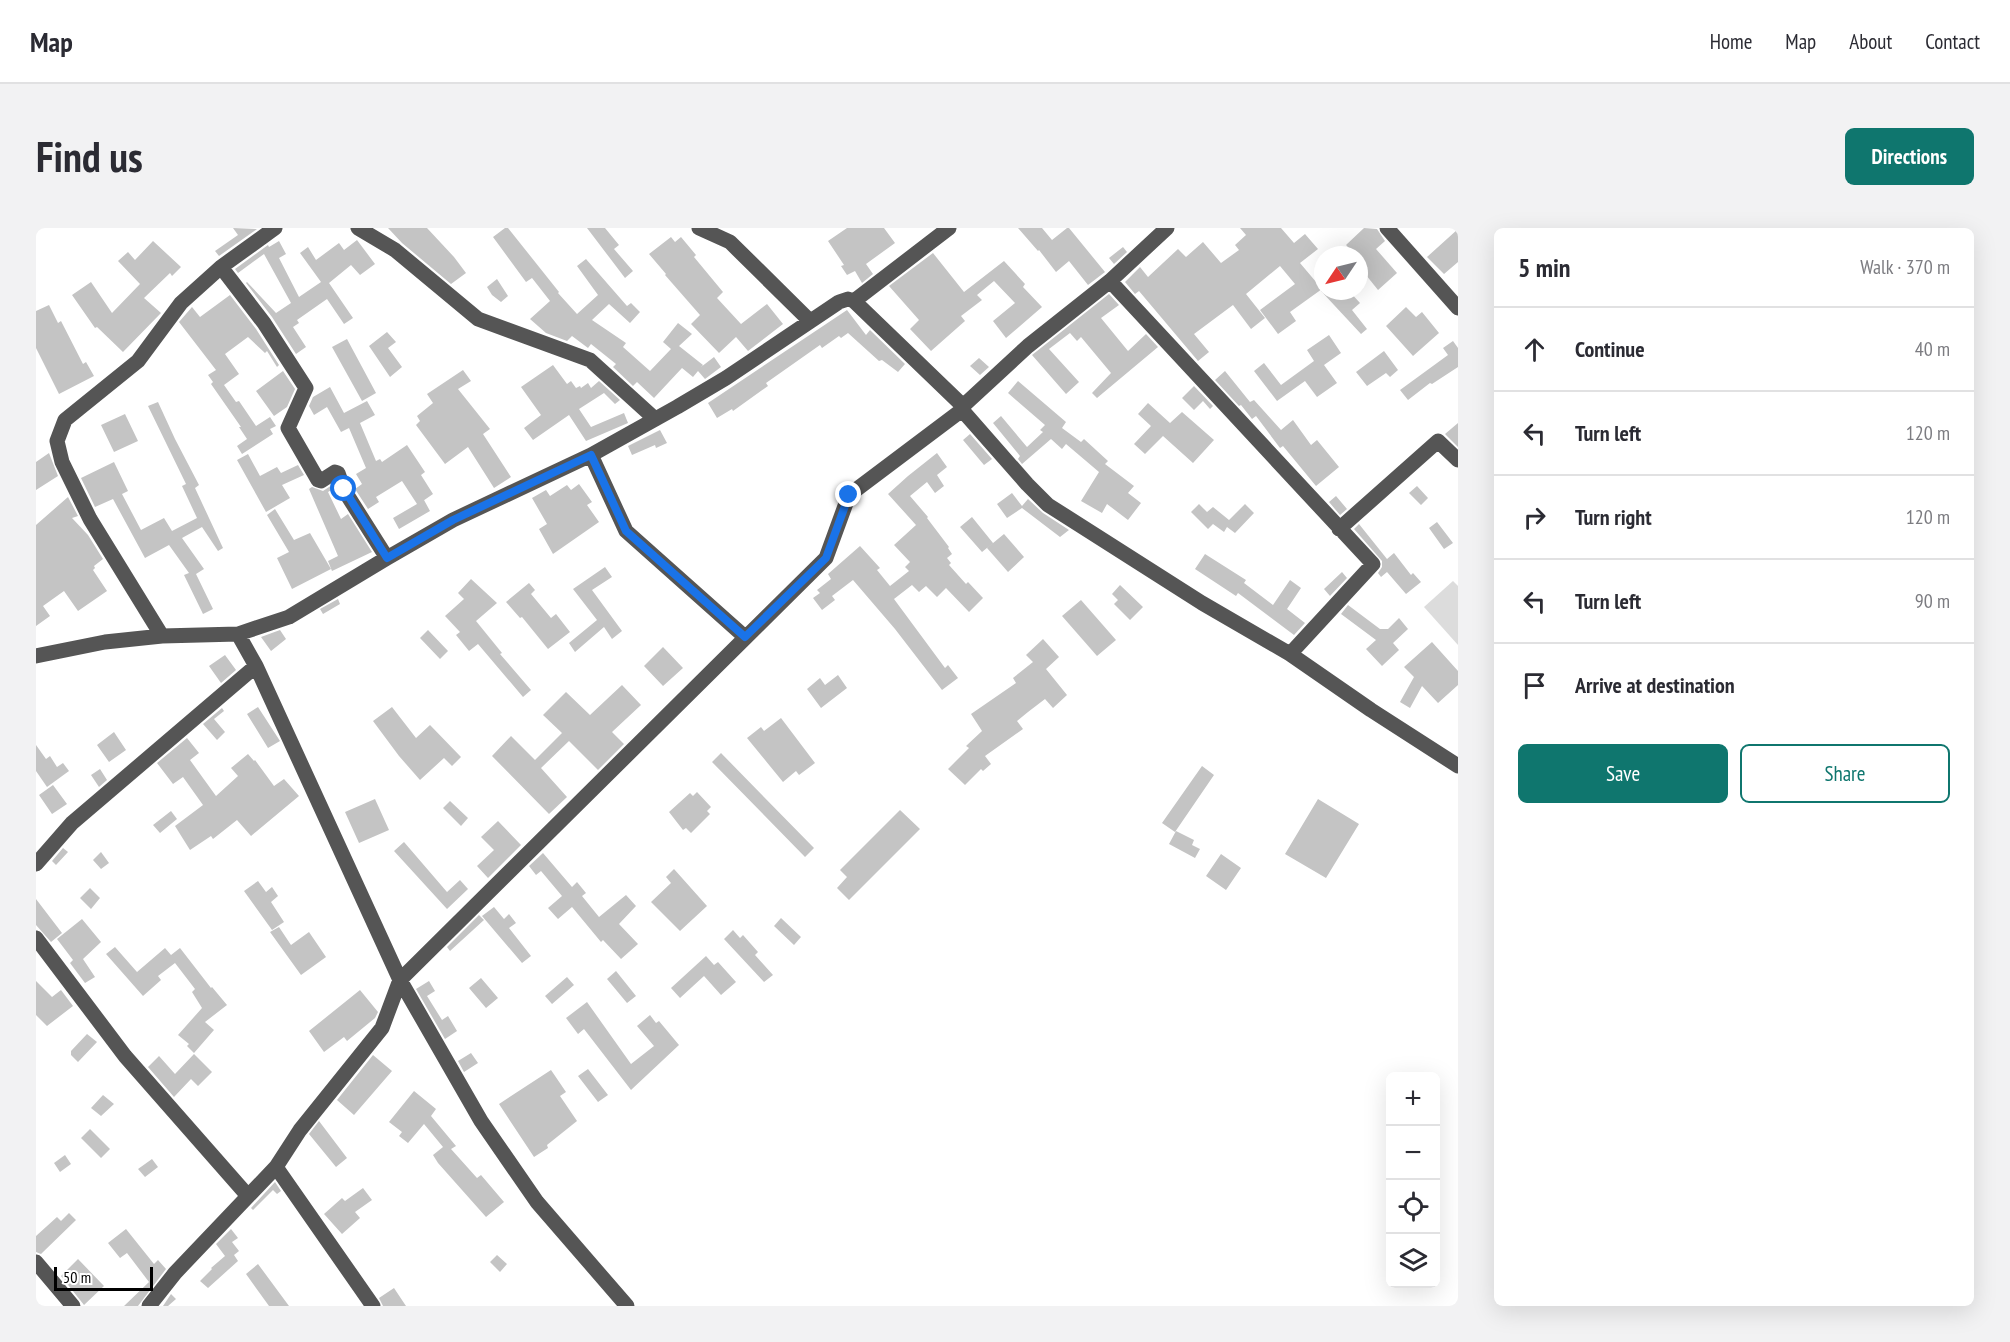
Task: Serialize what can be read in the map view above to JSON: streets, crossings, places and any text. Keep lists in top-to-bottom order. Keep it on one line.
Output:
{"scale_bar":"50 m","north":"bottom left","page":{"header":"Map","nav":["Home","Map","About","Contact"],"buttons":["Directions",["Save","Share"]],"title":"Find us","heading":["5 min","Walk · 370 m"],"list":[["Continue","40 m"],["Turn left","120 m"],["Turn right","120 m"],["Turn left","90 m"],"Arrive at destination"],"map_buttons":["+","−"],"scale":"50 m"}}
